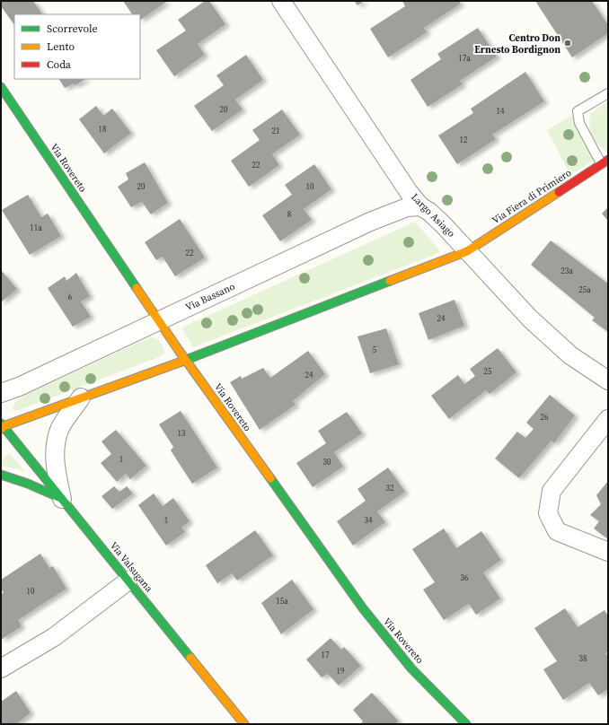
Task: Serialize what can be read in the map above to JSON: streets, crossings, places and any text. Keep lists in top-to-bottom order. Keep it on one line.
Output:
{"streets":{"street":["Via Rovereto","Via Fiera di Primiero","Largo Asiago","Via Bassano","Via Valsugana"]},"crossings":[["Via Rovereto","Via Bassano"],["Via Fiera di Primiero","Largo Asiago"],["Largo Asiago","Via Bassano"]],"places":["Centro Don Ernesto Bordignon"],"house_numbers":["17a","20","14","18","21","12","22","20","10","8","11a","22","23a","25a","6","24","5","25","24","26","13","1","30","32","1","34","36","10","15a","17","38","19"],"legend":["Scorrevole","Lento","Coda"]}
